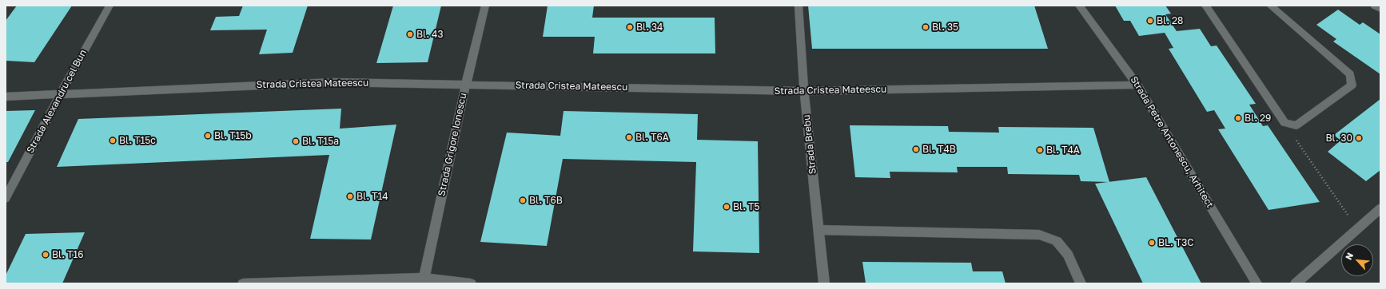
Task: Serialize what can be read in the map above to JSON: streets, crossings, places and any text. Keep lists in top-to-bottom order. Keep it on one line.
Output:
{"streets":{"street":["Strada Cristea Mateescu","Strada Alexandru cel Bun","Strada Petre Antonescu, Arhitect","Strada Grigore Ionescu","Strada Brebu"]},"crossings":[["Strada Cristea Mateescu","Strada Alexandru cel Bun"],["Strada Cristea Mateescu","Strada Petre Antonescu, Arhitect"],["Strada Cristea Mateescu","Strada Grigore Ionescu"],["Strada Cristea Mateescu","Strada Brebu"]],"places":["Bl. 28","Bl. 34","Bl. 35","Bl. 43","Bl. 29","Bl. T15b","Bl. T6A","Bl. 30","Bl. T15c","Bl. T15a","Bl. T4B","Bl. T4A","Bl. T14","Bl. T6B","Bl. T5","BL. T3C","Bl. T16"],"north":"top left"}
